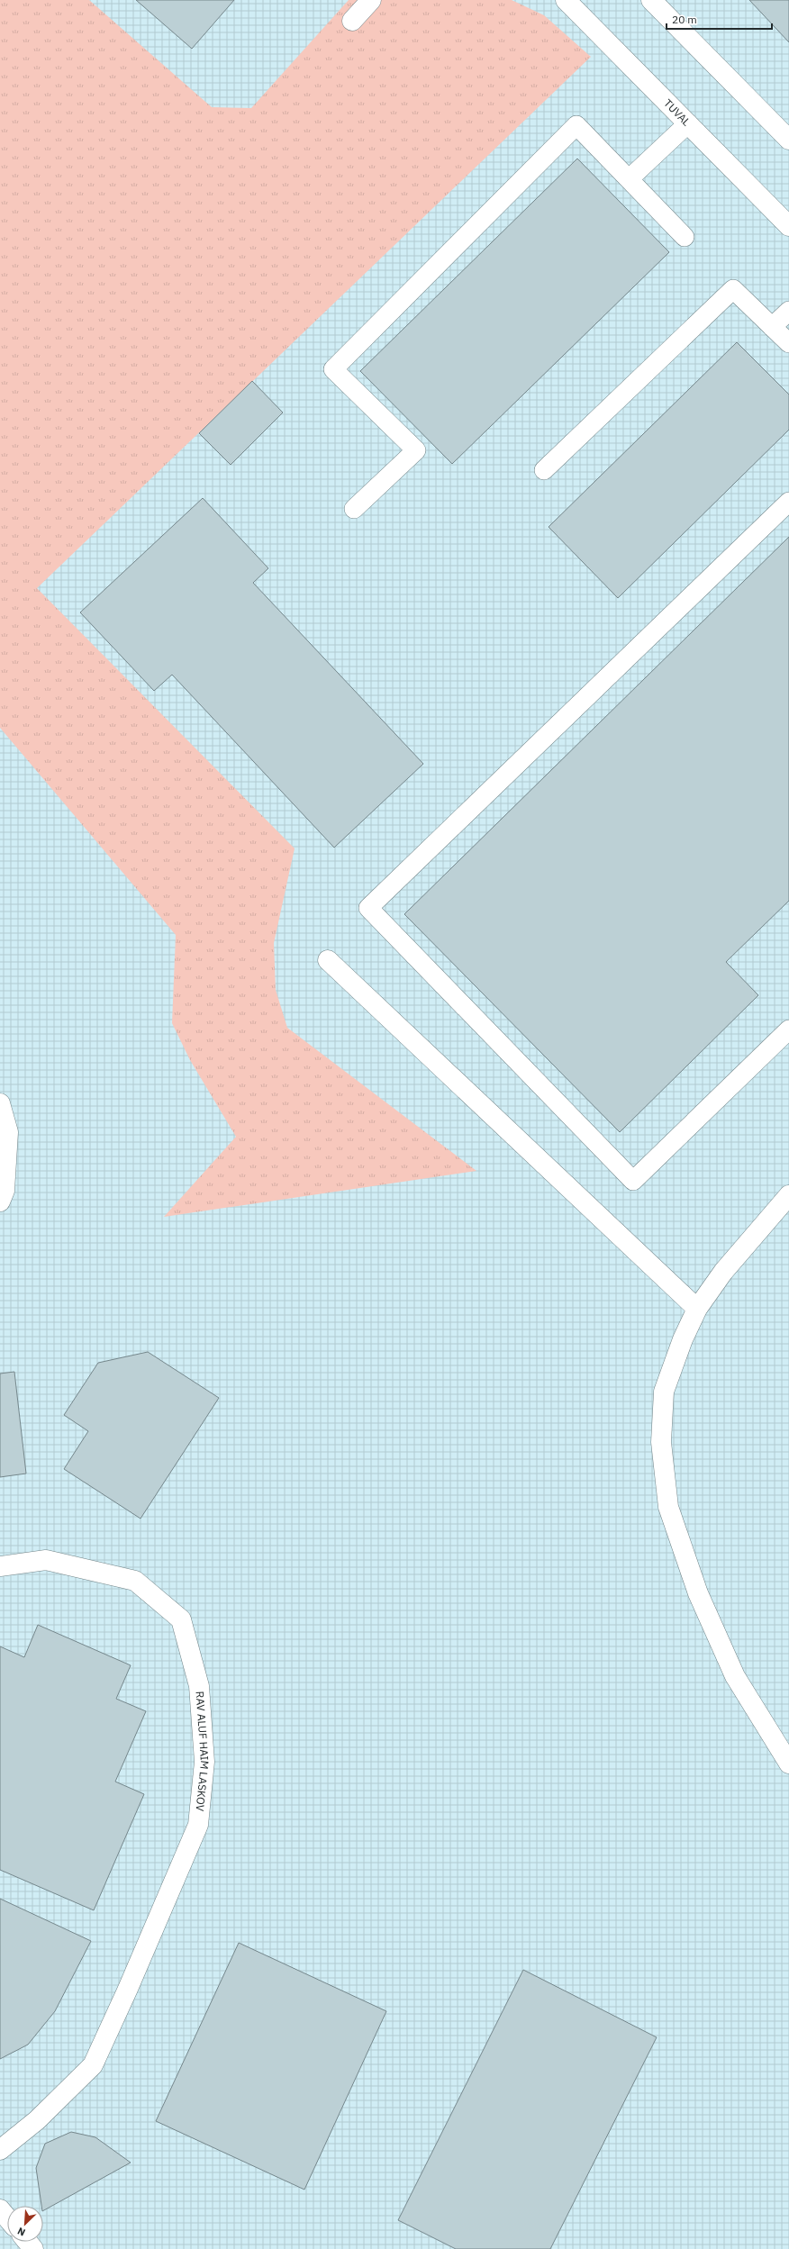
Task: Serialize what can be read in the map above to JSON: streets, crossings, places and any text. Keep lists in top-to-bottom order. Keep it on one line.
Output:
{"streets":{"street":["TUVAL","RAV ALUF HAIM LASKOV"]},"scale_bar":"20 m","north":"bottom left"}
